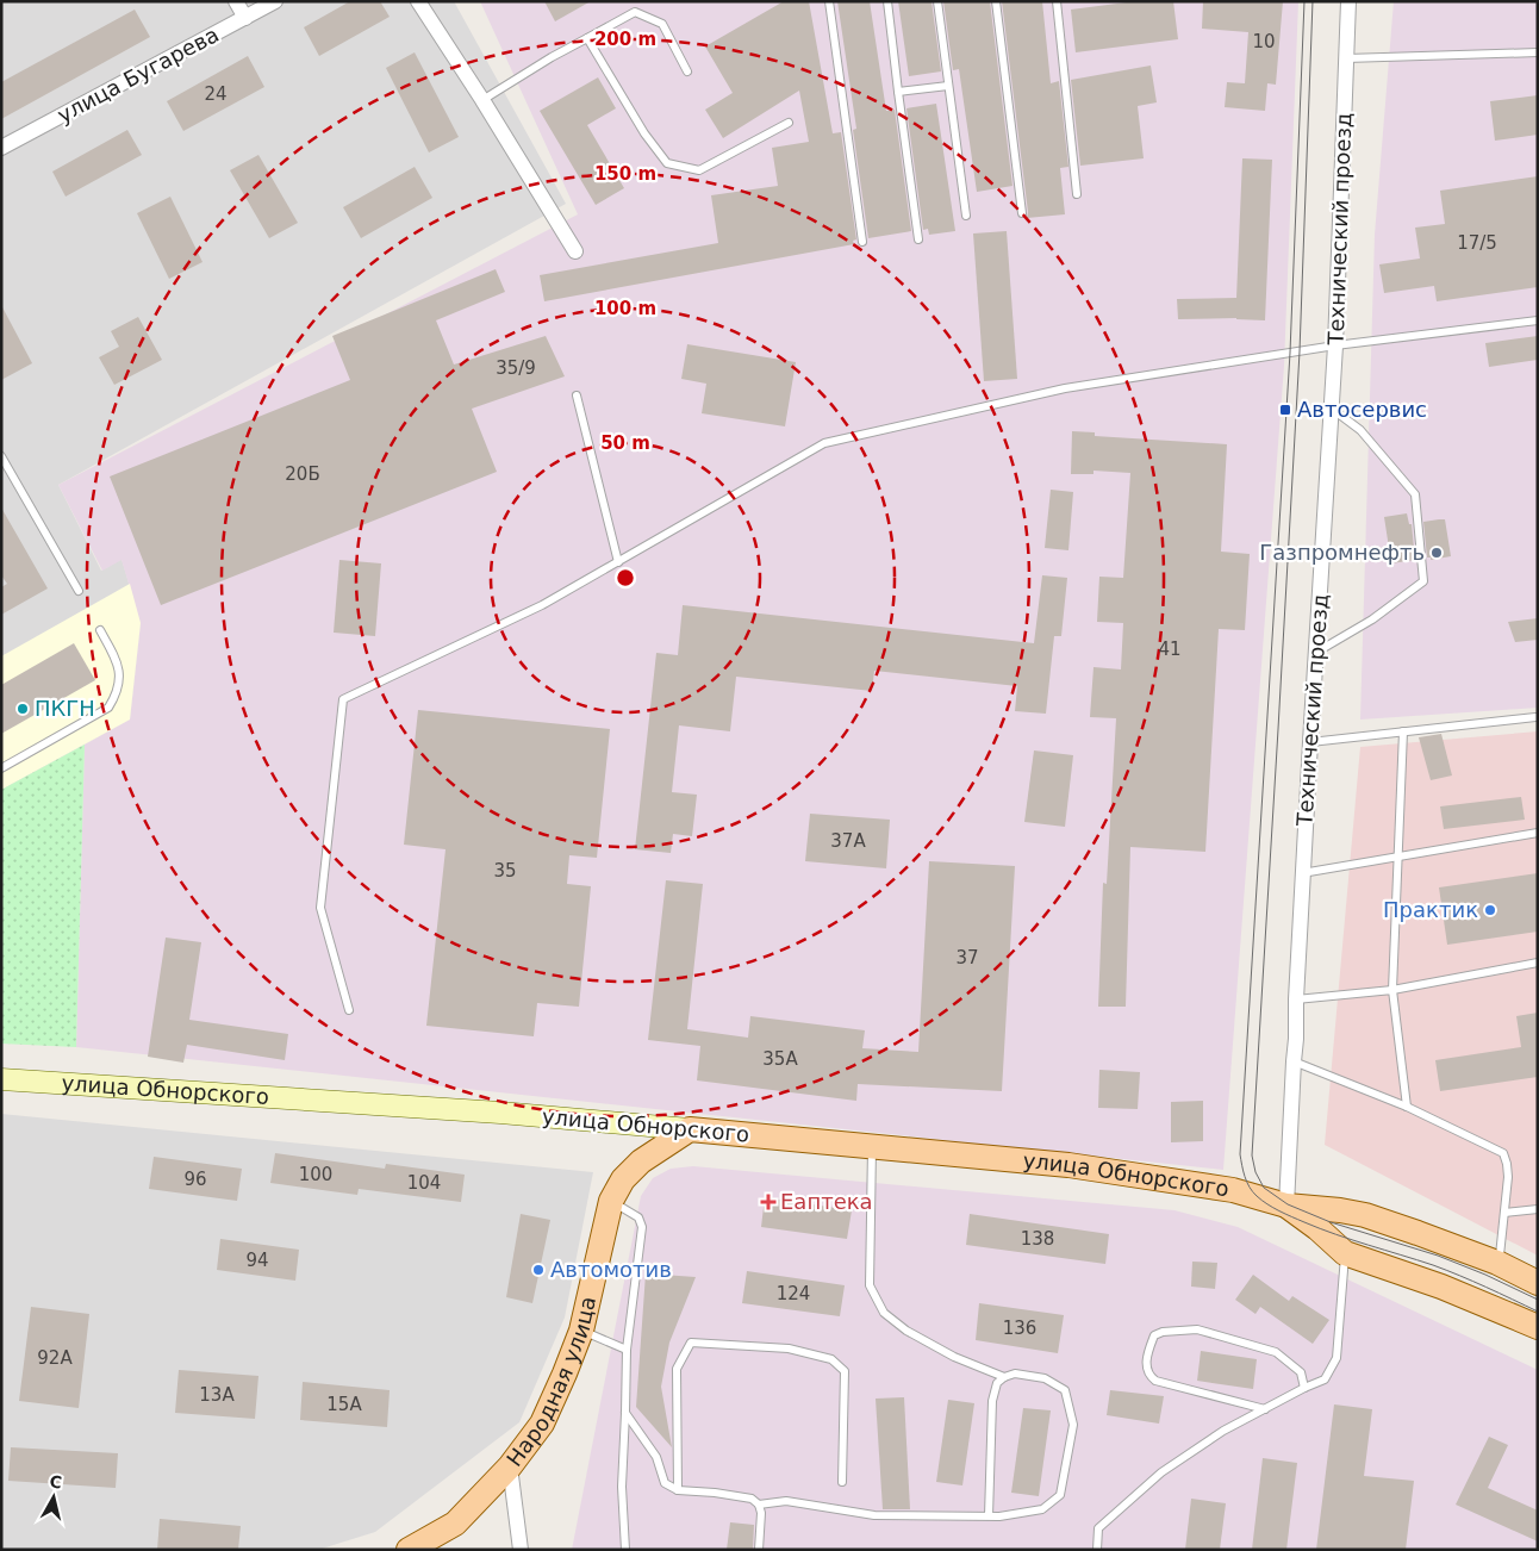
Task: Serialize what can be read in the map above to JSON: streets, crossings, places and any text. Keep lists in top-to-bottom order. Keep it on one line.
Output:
{"streets":{"main road":["улица Обнорского","Народная улица"],"street":["улица Бугарева","Технический проезд"]},"crossings":[["Технический проезд","улица Обнорского"],["улица Обнорского","Народная улица"]],"places":{"transit":["Автосервис"],"other":["Газпромнефть","ПКГН","Практик","Автомотив"],"health":["Еаптека"]},"house_numbers":["10","24","17/5","35/9","20Б","41","37А","35","37","35А","100","96","104","138","94","124","136","92А","13А","15А"],"north":"top","rings":["200 m","150 m","100 m","50 m"]}
